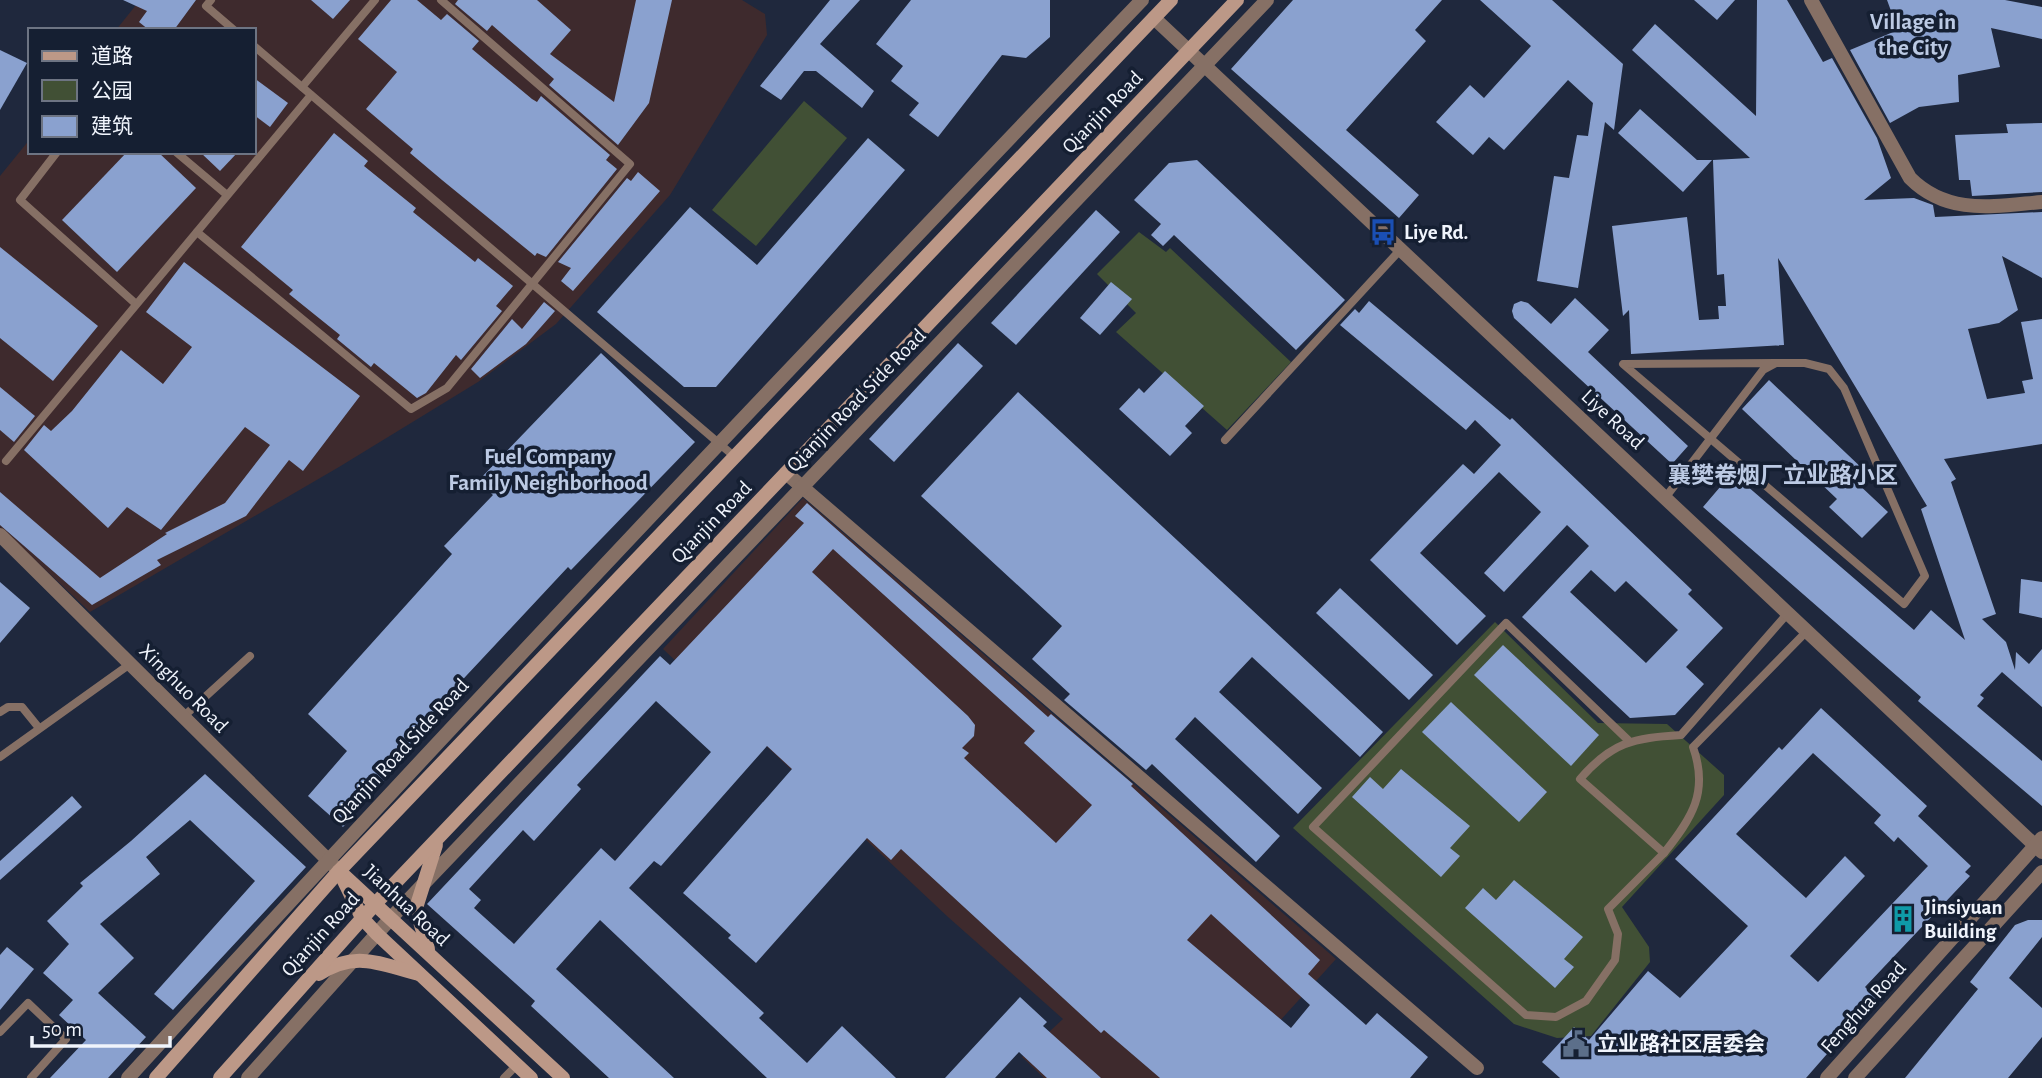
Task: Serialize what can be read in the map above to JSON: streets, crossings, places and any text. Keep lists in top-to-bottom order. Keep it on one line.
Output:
{"streets":{"main road":["Qianjin Road","Jianhua Road"],"street":["Qianjin Road Side Road","Liye Road","Xinghuo Road","Fenghua Road"]},"crossings":[["Qianjin Road","Liye Road"],["Qianjin Road","Xinghuo Road"],["Qianjin Road","Jianhua Road"],["Qianjin Road Side Road","Liye Road"],["Qianjin Road Side Road","Xinghuo Road"],["Qianjin Road Side Road","Jianhua Road"],["Liye Road","Fenghua Road"],["Xinghuo Road","Jianhua Road"]],"districts":["Village in the City","Fuel Company Family Neighborhood","襄樊卷烟厂立业路小区"],"places":{"bus stop":["Liye Rd."],"building":["Jinsiyuan Building"],"public building":["立业路社区居委会"]},"legend":["道路","公园","建筑"],"scale_bar":"50 m"}
